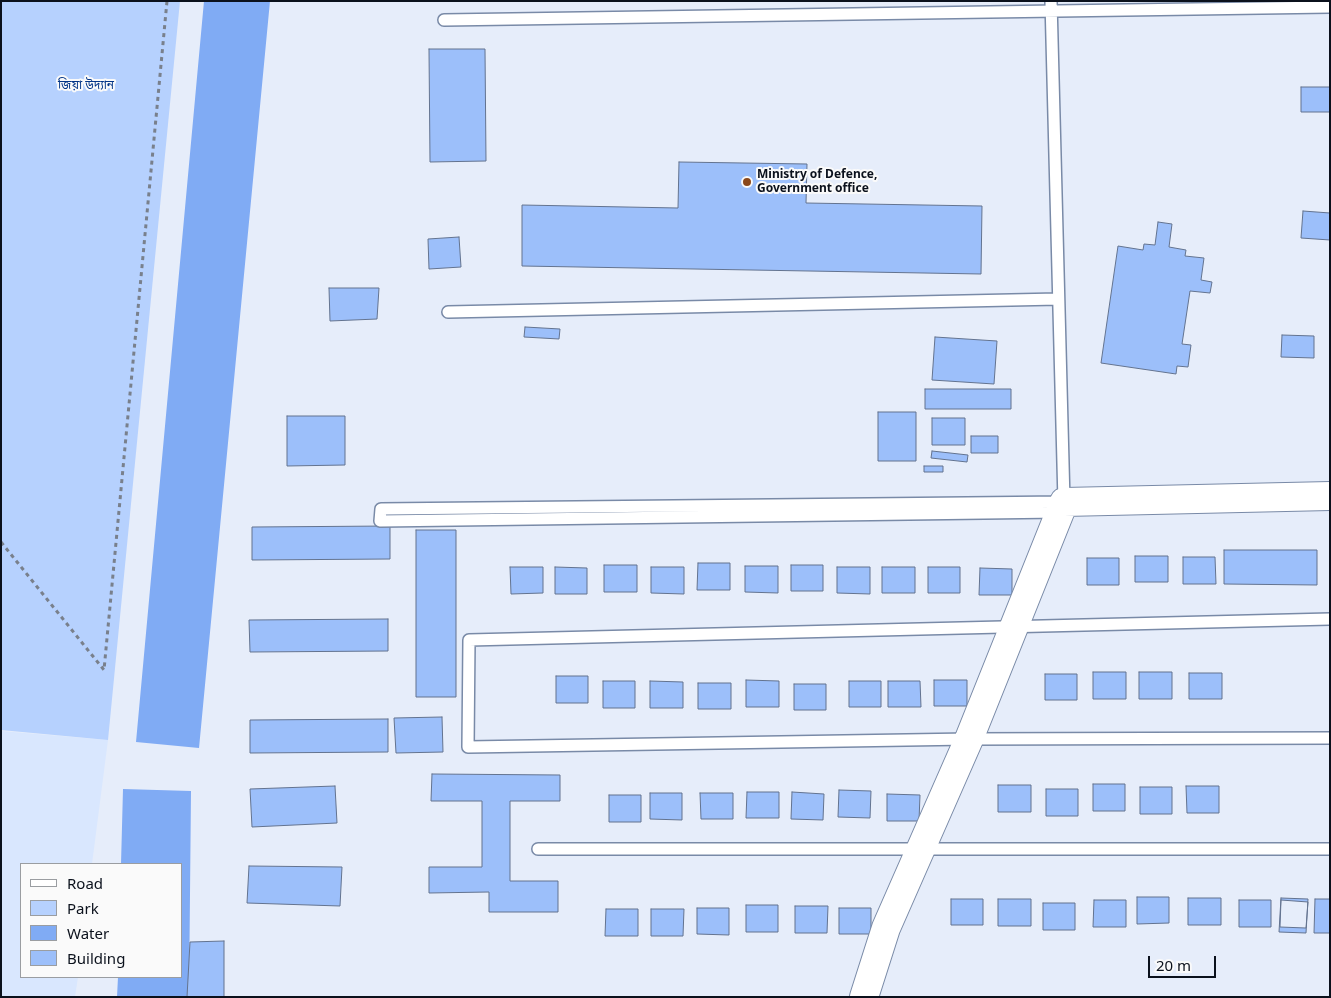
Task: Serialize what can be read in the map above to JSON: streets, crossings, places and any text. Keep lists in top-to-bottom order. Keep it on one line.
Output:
{"parks":["জিয়া উদ্যান"],"places":["Ministry of Defence, Government office"],"legend":["Road","Park","Water","Building"],"scale_bar":"20 m"}
